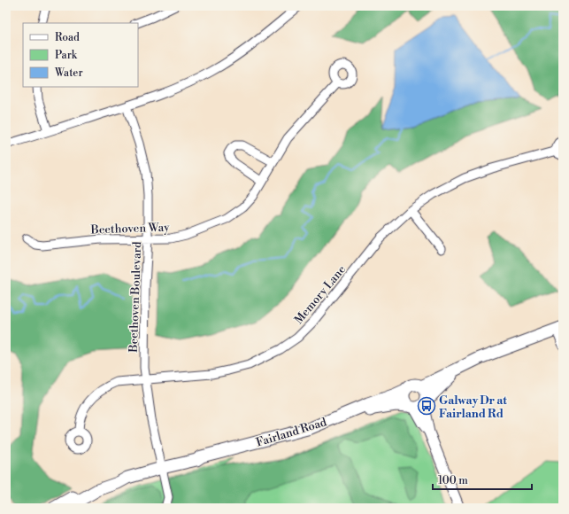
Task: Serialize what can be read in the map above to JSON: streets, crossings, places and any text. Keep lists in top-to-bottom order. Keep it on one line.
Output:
{"streets":{"main road":["Fairland Road"],"street":["Beethoven Way","Memory Lane","Beethoven Boulevard"]},"crossings":[["Beethoven Way","Beethoven Boulevard"],["Memory Lane","Beethoven Boulevard"],["Beethoven Boulevard","Fairland Road"]],"places":{"bus stop":["Galway Dr at Fairland Rd"]},"legend":["Road","Park","Water"],"scale_bar":"100 m"}
